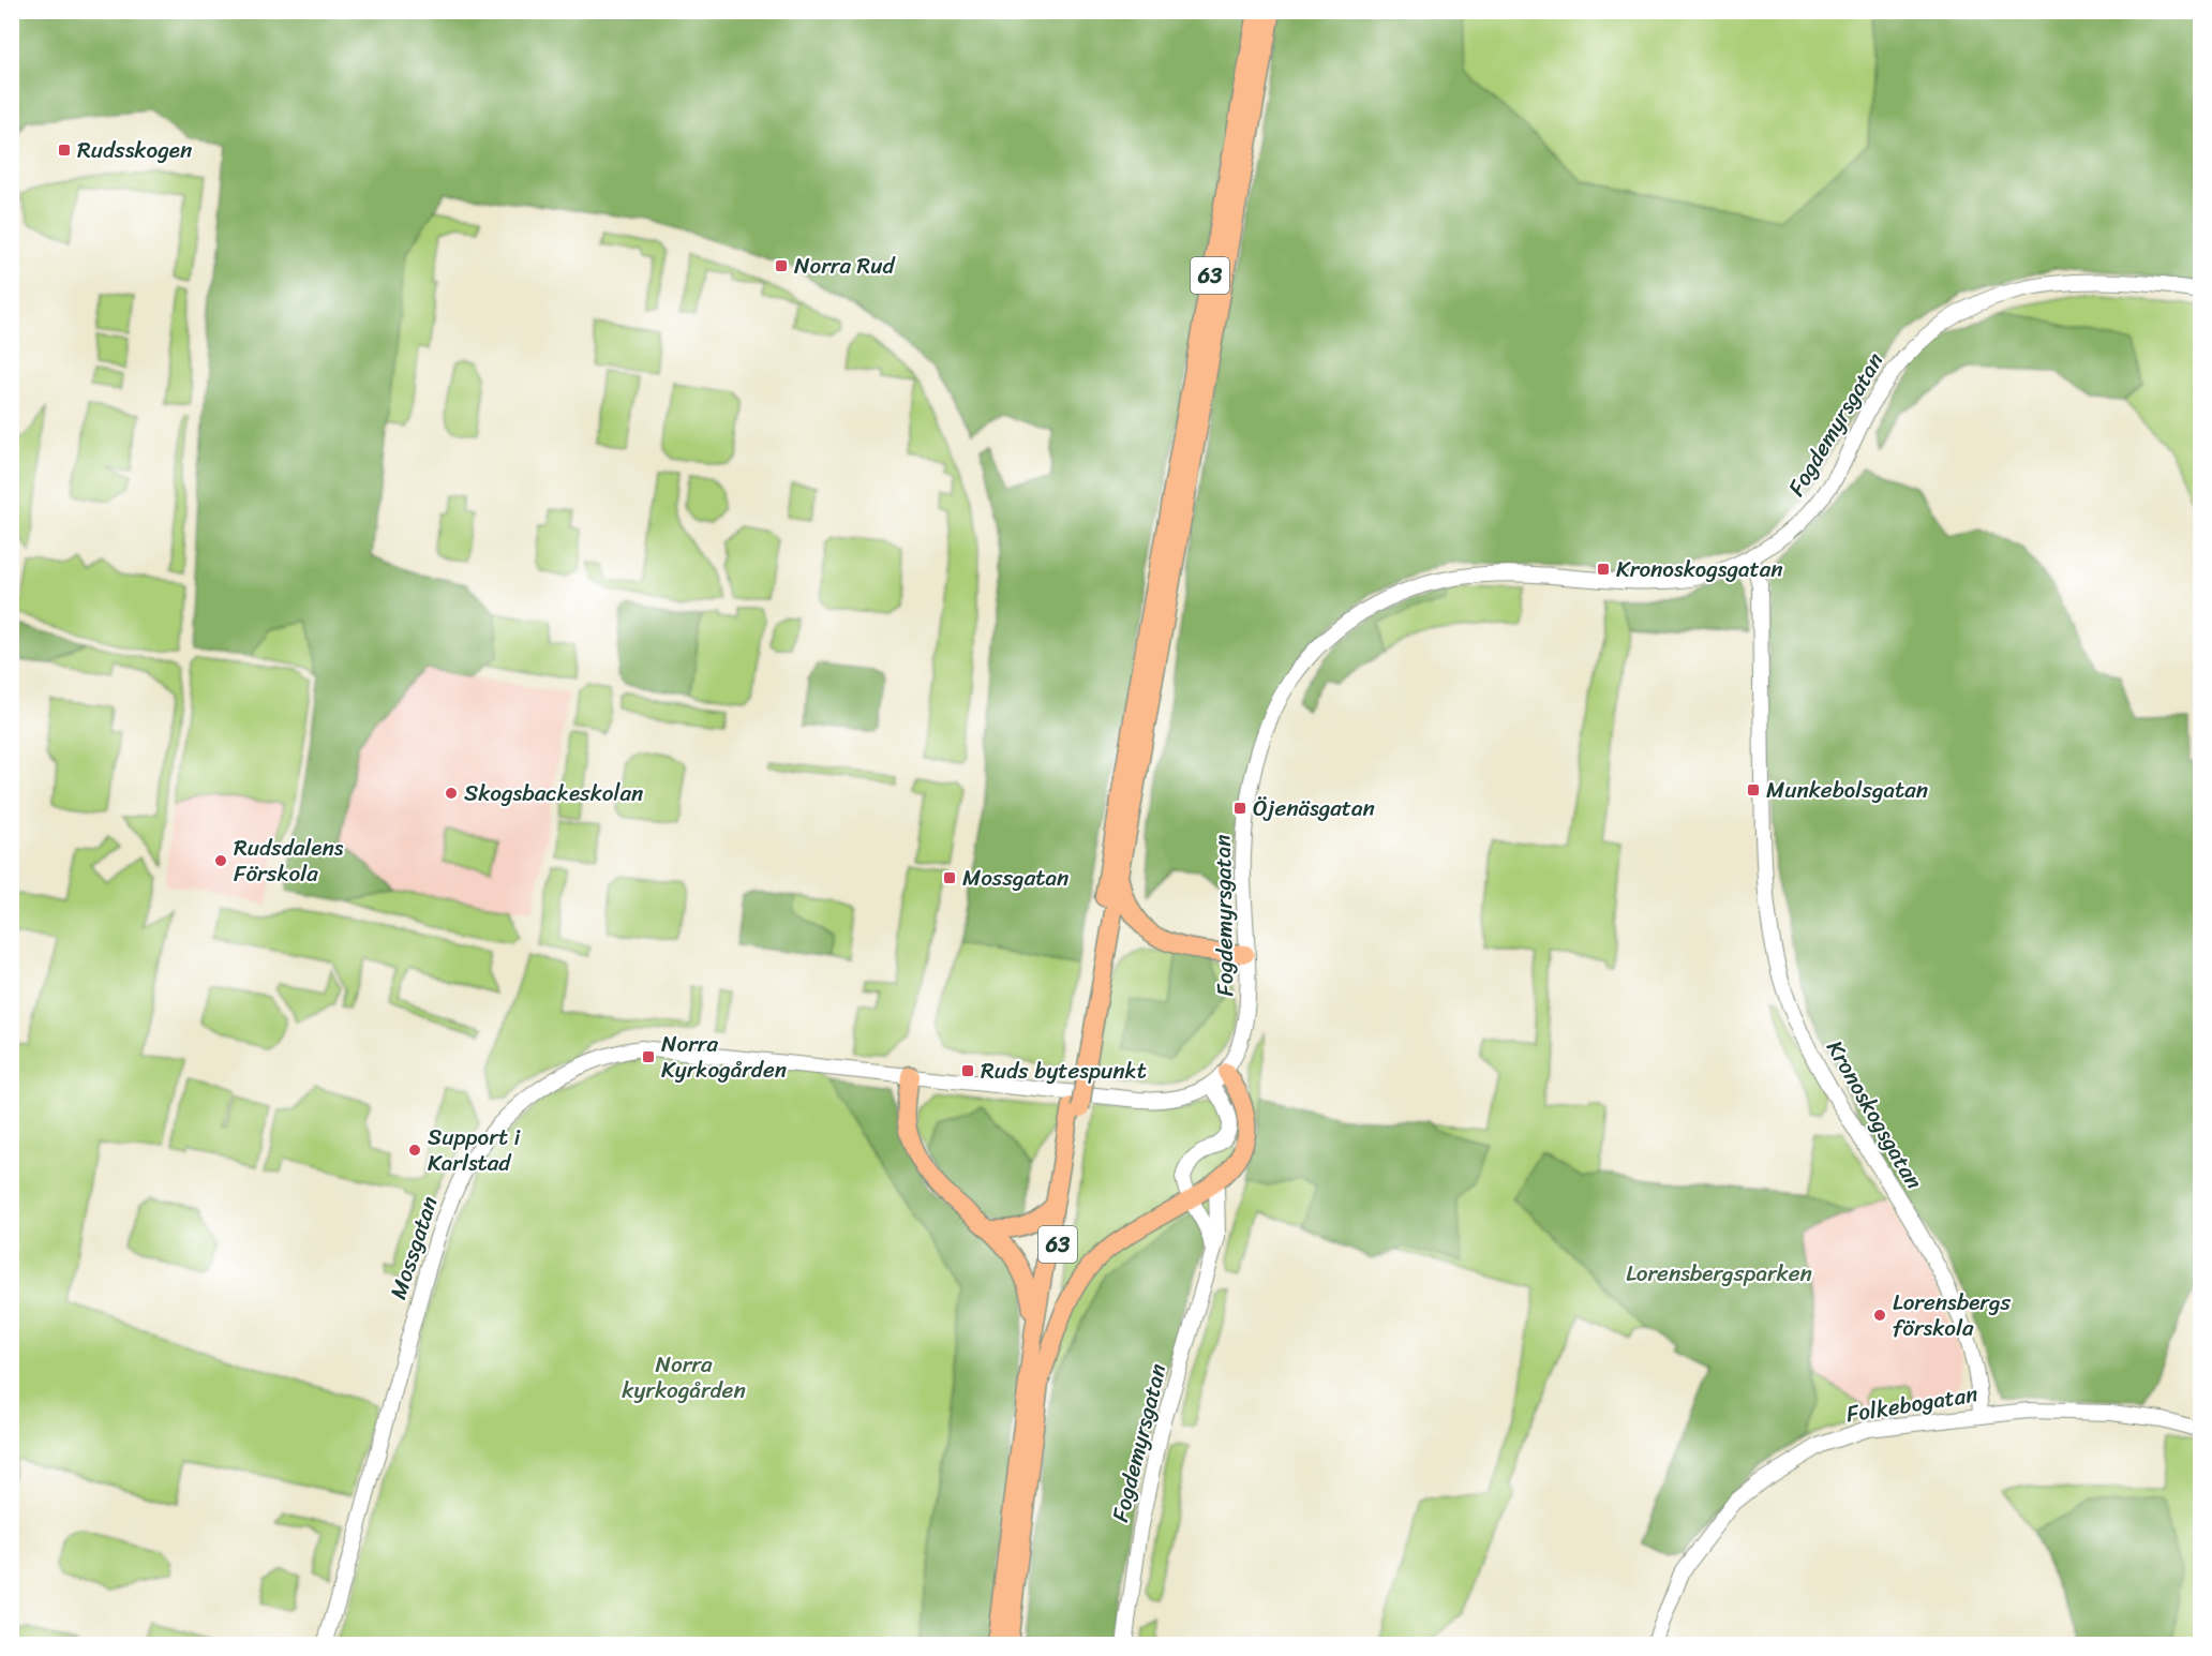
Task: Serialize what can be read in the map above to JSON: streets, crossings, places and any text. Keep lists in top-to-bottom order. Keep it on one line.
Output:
{"streets":{"main road":["63"],"street":["Fogdemyrsgatan","Kronoskogsgatan","Mossgatan","Folkebogatan"]},"crossings":[["Fogdemyrsgatan","Kronoskogsgatan"],["Fogdemyrsgatan","Mossgatan"],["Kronoskogsgatan","Folkebogatan"]],"parks":["Lorensbergsparken","Norra kyrkogården"],"places":{"transit":["Rudsskogen","Norra Rud","Kronoskogsgatan","Munkebolsgatan","Öjenäsgatan","Mossgatan","Norra Kyrkogården","Ruds bytespunkt"],"other":["Skogsbackeskolan","Rudsdalens Förskola","Support i Karlstad","Lorensbergs förskola"]}}
